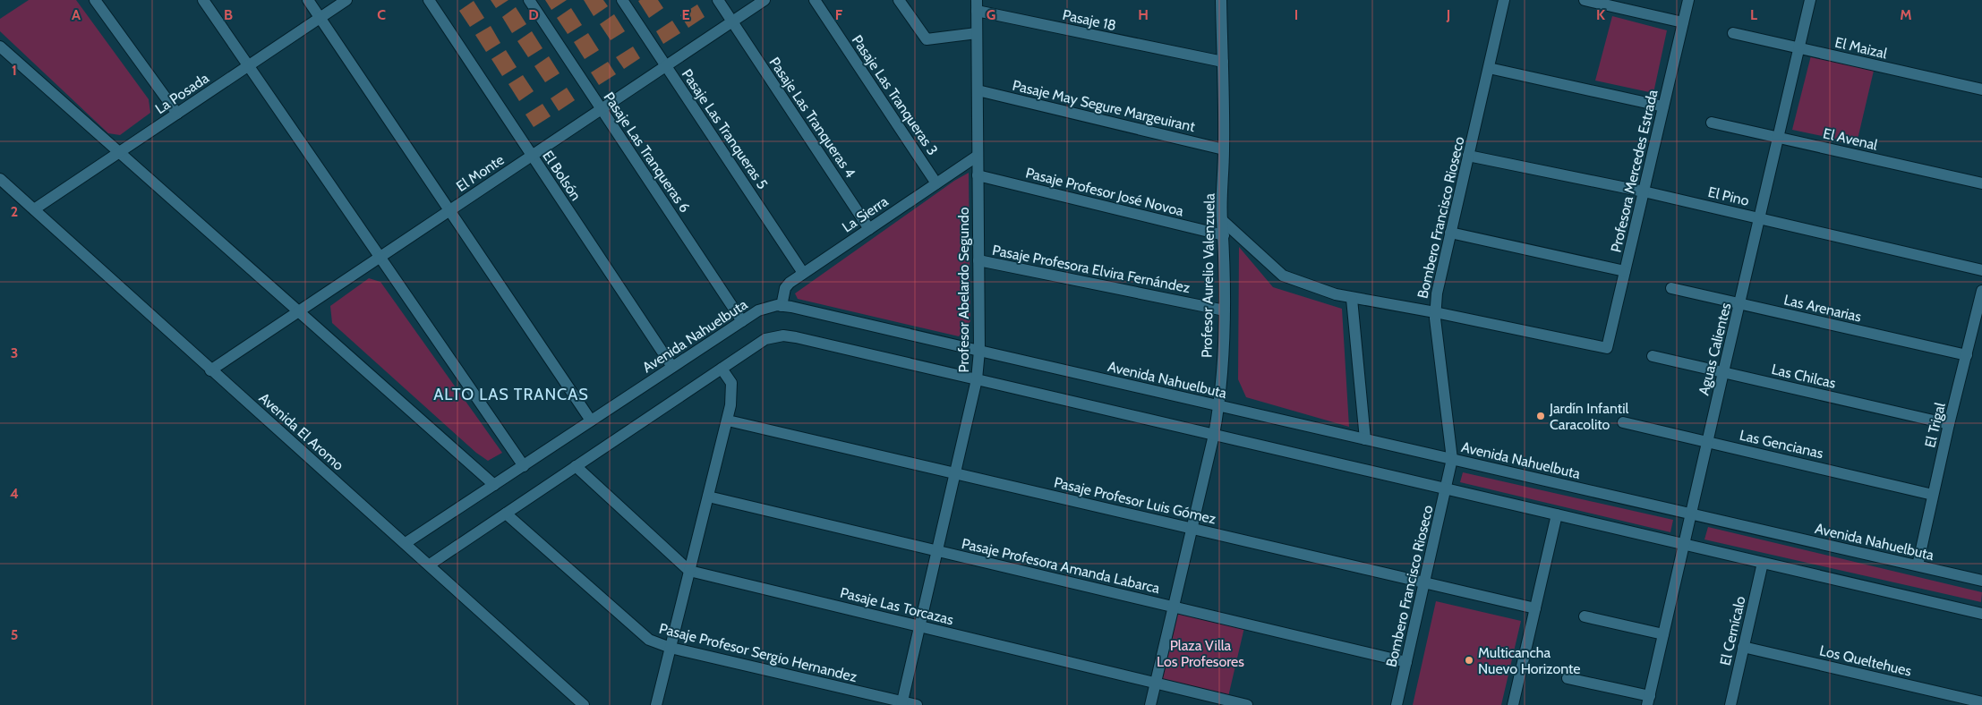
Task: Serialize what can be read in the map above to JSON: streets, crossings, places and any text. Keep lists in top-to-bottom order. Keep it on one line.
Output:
{"streets":{"street":["Pasaje 18","El Maizal","La Posada","Pasaje Las Tranqueras 3","Pasaje May Segure Margeuirant","Pasaje Las Tranqueras 4","Pasaje Las Tranqueras 5","El Avenal","Pasaje Las Tranqueras 6","Profesora Mercedes Estrada","El Monte","El Bolsón","Pasaje Profesor José Novoa","El Pino","La Sierra","Bombero Francisco Rioseco","Pasaje Profesora Elvira Fernández","Profesor Aurelio Valenzuela","Profesor Abelardo Segundo","Las Arenarias","Avenida Nahuelbuta","Aguas Calientes","Las Chilcas","El Trigal","Avenida El Aromo","Las Gencianas","Pasaje Profesor Luis Gómez","Pasaje Profesora Amanda Labarca","Pasaje Las Torcazas","El Cernícalo","Pasaje Profesor Sergio Hernandez","Los Queltehues"]},"crossings":[["Pasaje 18","Profesor Aurelio Valenzuela"],["Pasaje 18","Profesor Abelardo Segundo"],["El Maizal","Aguas Calientes"],["La Posada","Avenida El Aromo"],["Pasaje Las Tranqueras 3","La Sierra"],["Pasaje May Segure Margeuirant","Profesor Aurelio Valenzuela"],["Pasaje May Segure Margeuirant","Profesor Abelardo Segundo"],["Pasaje Las Tranqueras 4","El Monte"],["Pasaje Las Tranqueras 4","La Sierra"],["Pasaje Las Tranqueras 5","El Monte"],["Pasaje Las Tranqueras 5","La Sierra"],["El Avenal","Aguas Calientes"],["Pasaje Las Tranqueras 6","El Monte"],["Pasaje Las Tranqueras 6","Avenida Nahuelbuta"],["Profesora Mercedes Estrada","El Pino"],["Profesora Mercedes Estrada","Bombero Francisco Rioseco"],["El Monte","El Bolsón"],["El Monte","Avenida El Aromo"],["El Bolsón","Avenida Nahuelbuta"],["Pasaje Profesor José Novoa","Profesor Aurelio Valenzuela"],["Pasaje Profesor José Novoa","Profesor Abelardo Segundo"],["El Pino","Bombero Francisco Rioseco"],["El Pino","Aguas Calientes"],["La Sierra","Profesor Abelardo Segundo"],["La Sierra","Avenida Nahuelbuta"],["Bombero Francisco Rioseco","Avenida Nahuelbuta"],["Bombero Francisco Rioseco","Pasaje Profesor Luis Gómez"],["Bombero Francisco Rioseco","Pasaje Profesora Amanda Labarca"],["Pasaje Profesora Elvira Fernández","Profesor Aurelio Valenzuela"],["Pasaje Profesora Elvira Fernández","Profesor Abelardo Segundo"],["Profesor Aurelio Valenzuela","Avenida Nahuelbuta"],["Profesor Aurelio Valenzuela","Pasaje Profesor Luis Gómez"],["Profesor Aurelio Valenzuela","Pasaje Profesora Amanda Labarca"],["Profesor Aurelio Valenzuela","Pasaje Las Torcazas"],["Profesor Abelardo Segundo","Avenida Nahuelbuta"],["Profesor Abelardo Segundo","Pasaje Profesor Luis Gómez"],["Profesor Abelardo Segundo","Pasaje Profesora Amanda Labarca"],["Profesor Abelardo Segundo","Pasaje Las Torcazas"],["Profesor Abelardo Segundo","Pasaje Profesor Sergio Hernandez"],["Las Arenarias","Aguas Calientes"],["Las Arenarias","El Trigal"],["Avenida Nahuelbuta","Aguas Calientes"],["Avenida Nahuelbuta","El Trigal"],["Avenida Nahuelbuta","Avenida El Aromo"],["Aguas Calientes","Las Chilcas"],["Aguas Calientes","Las Gencianas"],["Las Chilcas","El Trigal"],["El Trigal","Las Gencianas"],["El Cernícalo","Los Queltehues"]],"districts":["ALTO LAS TRANCAS"],"parks":["Plaza Villa Los Profesores"],"places":["Jardín Infantil Caracolito","Multicancha Nuevo Horizonte"],"grid":{"columns":["A","B","C","D","E","F","G","H","I","J","K","L","M"],"rows":["1","2","3","4","5"]}}
